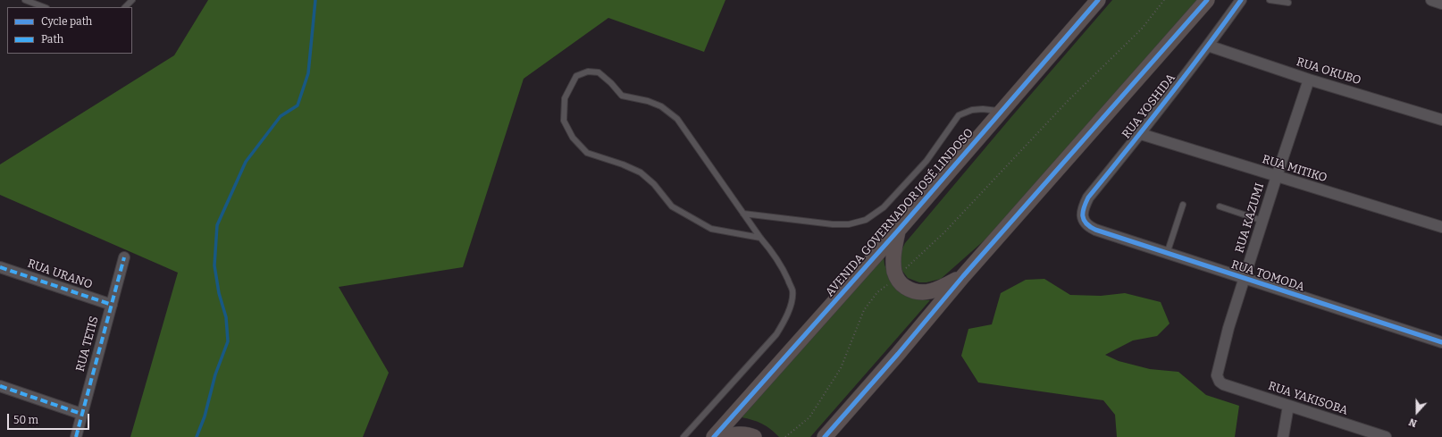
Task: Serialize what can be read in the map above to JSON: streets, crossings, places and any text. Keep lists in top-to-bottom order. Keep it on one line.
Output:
{"streets":{"main road":["AVENIDA GOVERNADOR JOSÉ LINDOSO"],"street":["RUA OKUBO","RUA YOSHIDA","RUA MITIKO","RUA KAZUMI","RUA URANO","RUA TOMODA","RUA TETIS","RUA YAKISOBA"]},"crossings":[["RUA OKUBO","RUA YOSHIDA"],["RUA OKUBO","RUA KAZUMI"],["RUA YOSHIDA","RUA MITIKO"],["RUA YOSHIDA","RUA TOMODA"],["RUA MITIKO","RUA KAZUMI"],["RUA KAZUMI","RUA TOMODA"],["RUA KAZUMI","RUA YAKISOBA"],["RUA URANO","RUA TETIS"]],"legend":["Cycle path","Path"],"scale_bar":"50 m","north":"bottom"}
